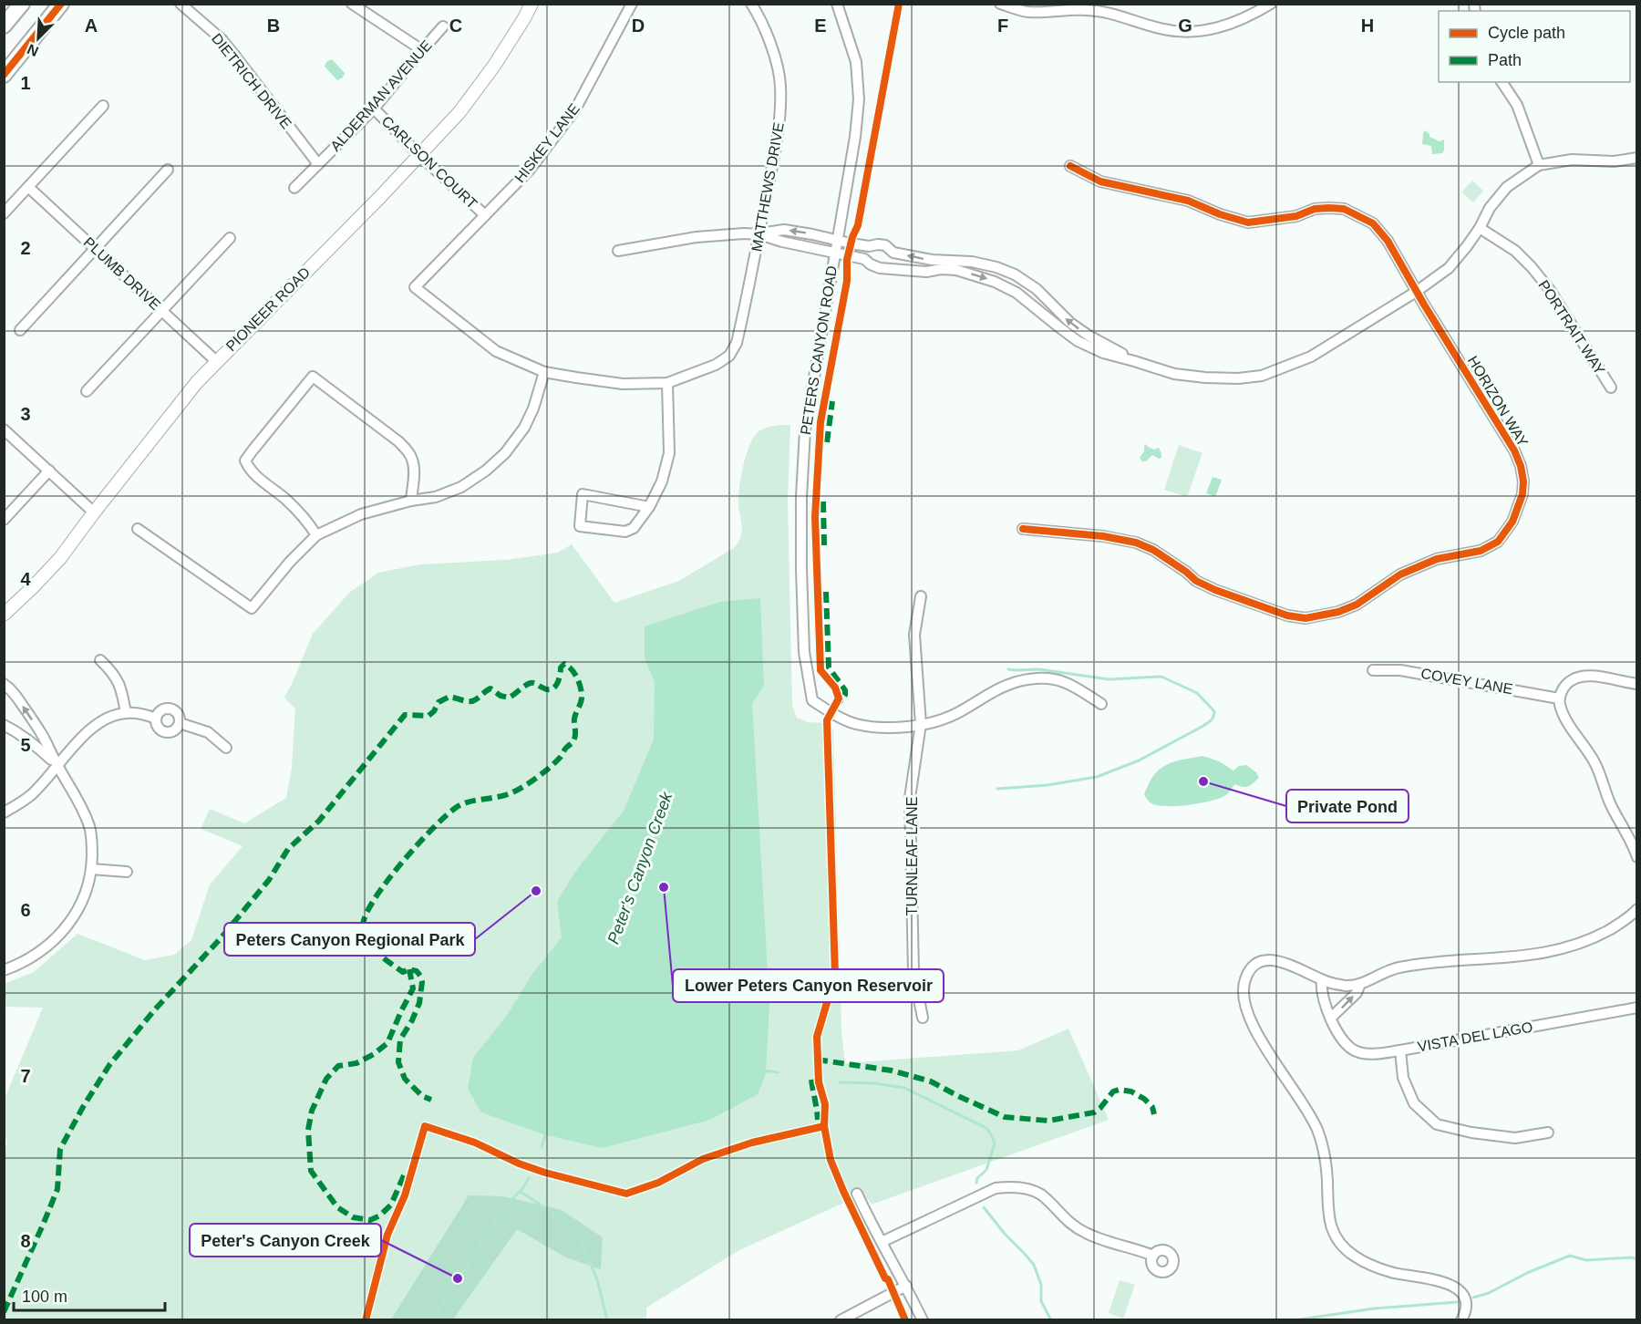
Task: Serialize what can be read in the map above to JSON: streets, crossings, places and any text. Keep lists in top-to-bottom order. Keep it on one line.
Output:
{"streets":{"street":["DIETRICH DRIVE","ALDERMAN AVENUE","HISKEY LANE","CARLSON COURT","MATTHEWS DRIVE","PLUMB DRIVE","PIONEER ROAD","PORTRAIT WAY","PETERS CANYON ROAD","HORIZON WAY","COVEY LANE","TURNLEAF LANE","VISTA DEL LAGO"]},"crossings":[["DIETRICH DRIVE","ALDERMAN AVENUE"],["ALDERMAN AVENUE","CARLSON COURT"],["HISKEY LANE","CARLSON COURT"],["CARLSON COURT","PIONEER ROAD"],["PLUMB DRIVE","PIONEER ROAD"],["PETERS CANYON ROAD","TURNLEAF LANE"]],"water":["Peter's Canyon Creek"],"places":["Private Pond","Lower Peters Canyon Reservoir","Peters Canyon Regional Park","Peter's Canyon Creek"],"legend":["Cycle path","Path"],"scale_bar":"100 m","north":"bottom left","grid":{"columns":["A","B","C","D","E","F","G","H"],"rows":["1","2","3","4","5","6","7","8"]}}
